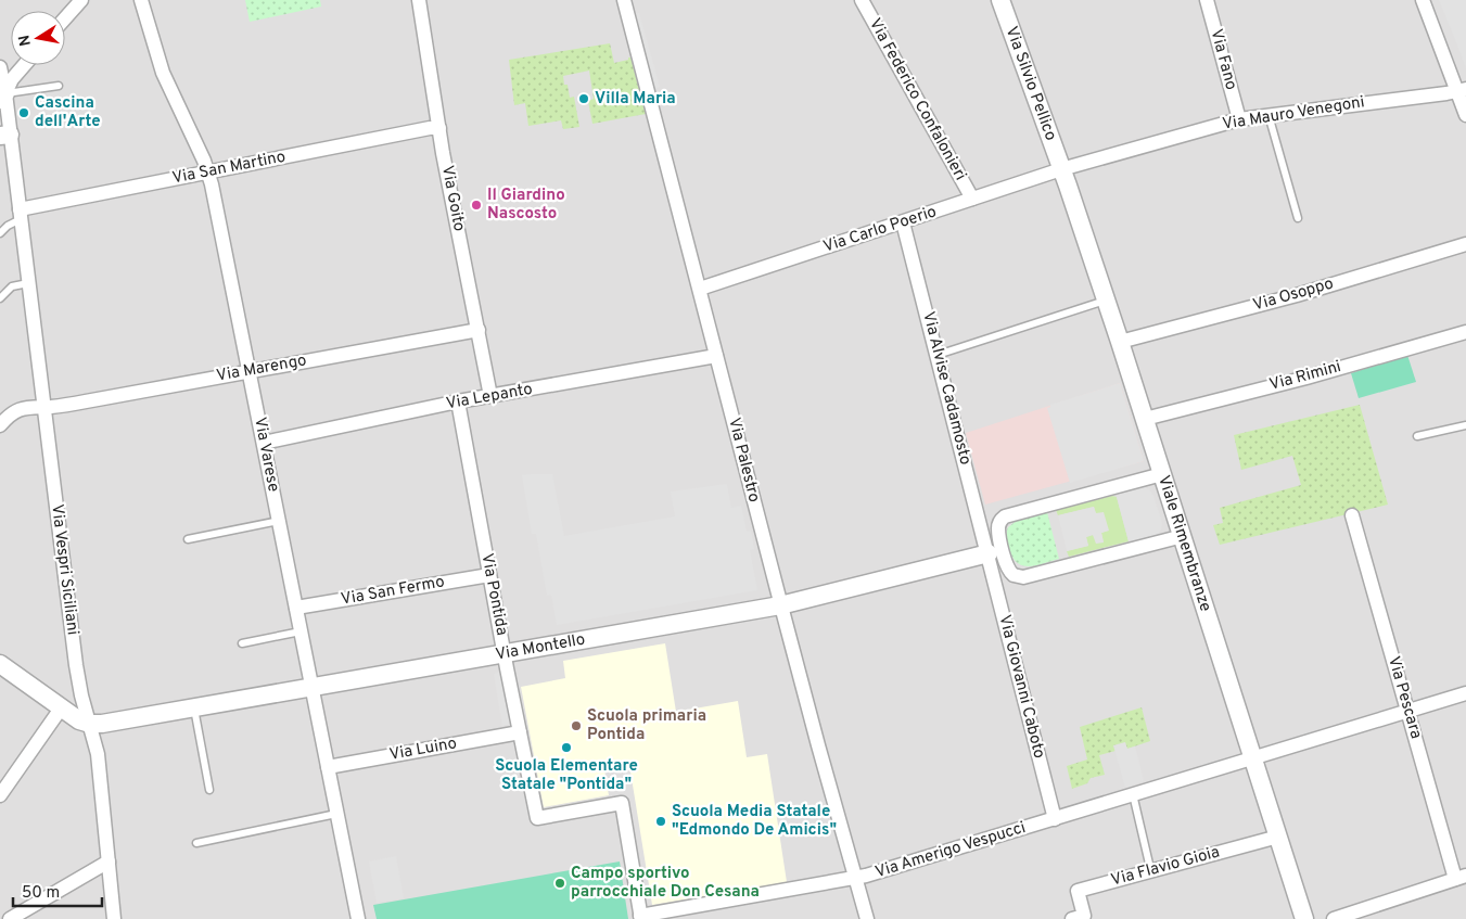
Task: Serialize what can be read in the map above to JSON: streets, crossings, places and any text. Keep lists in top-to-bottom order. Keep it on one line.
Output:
{"streets":{"street":["Via Fano","Via Silvio Pellico","Via Federico Confalonieri","Via Mauro Venegoni","Via San Martino","Via Goito","Via Carlo Poerio","Via Osoppo","Via Marengo","Via Rimini","Via Alvise Cadamosto","Via Lepanto","Via Varese","Via Palestro","Viale Rimembranze","Via Vespri Siciliani","Via San Fermo","Via Pontida","Via Montello","Via Giovanni Caboto","Via Pescara","Via Luino","Via Amerigo Vespucci","Via Flavio Gioia"]},"crossings":[["Via Fano","Via Mauro Venegoni"],["Via Silvio Pellico","Via Mauro Venegoni"],["Via Silvio Pellico","Via Carlo Poerio"],["Via Silvio Pellico","Viale Rimembranze"],["Via Federico Confalonieri","Via Carlo Poerio"],["Via Mauro Venegoni","Via Carlo Poerio"],["Via Mauro Venegoni","Viale Rimembranze"],["Via San Martino","Via Goito"],["Via San Martino","Via Varese"],["Via San Martino","Via Vespri Siciliani"],["Via Goito","Via Marengo"],["Via Goito","Via Lepanto"],["Via Carlo Poerio","Via Alvise Cadamosto"],["Via Carlo Poerio","Via Palestro"],["Via Carlo Poerio","Viale Rimembranze"],["Via Osoppo","Viale Rimembranze"],["Via Marengo","Via Varese"],["Via Marengo","Via Vespri Siciliani"],["Via Rimini","Viale Rimembranze"],["Via Alvise Cadamosto","Via Montello"],["Via Alvise Cadamosto","Via Giovanni Caboto"],["Via Lepanto","Via Varese"],["Via Lepanto","Via Palestro"],["Via Lepanto","Via Pontida"],["Via Varese","Via San Fermo"],["Via Varese","Via Montello"],["Via Varese","Via Luino"],["Via Palestro","Via Montello"],["Via Palestro","Via Amerigo Vespucci"],["Viale Rimembranze","Via Amerigo Vespucci"],["Viale Rimembranze","Via Flavio Gioia"],["Via Vespri Siciliani","Via Montello"],["Via San Fermo","Via Pontida"],["Via Pontida","Via Montello"],["Via Pontida","Via Luino"],["Via Pontida","Via Amerigo Vespucci"],["Via Montello","Via Giovanni Caboto"],["Via Giovanni Caboto","Via Amerigo Vespucci"],["Via Pescara","Via Amerigo Vespucci"]],"places":["Villa Maria","Cascina dell'Arte","Il Giardino Nascosto","Scuola primaria Pontida","Scuola Elementare Statale \"Pontida\"","Scuola Media Statale \"Edmondo De Amicis\"","Campo sportivo parrocchiale Don Cesana"],"scale_bar":"50 m","north":"left"}
